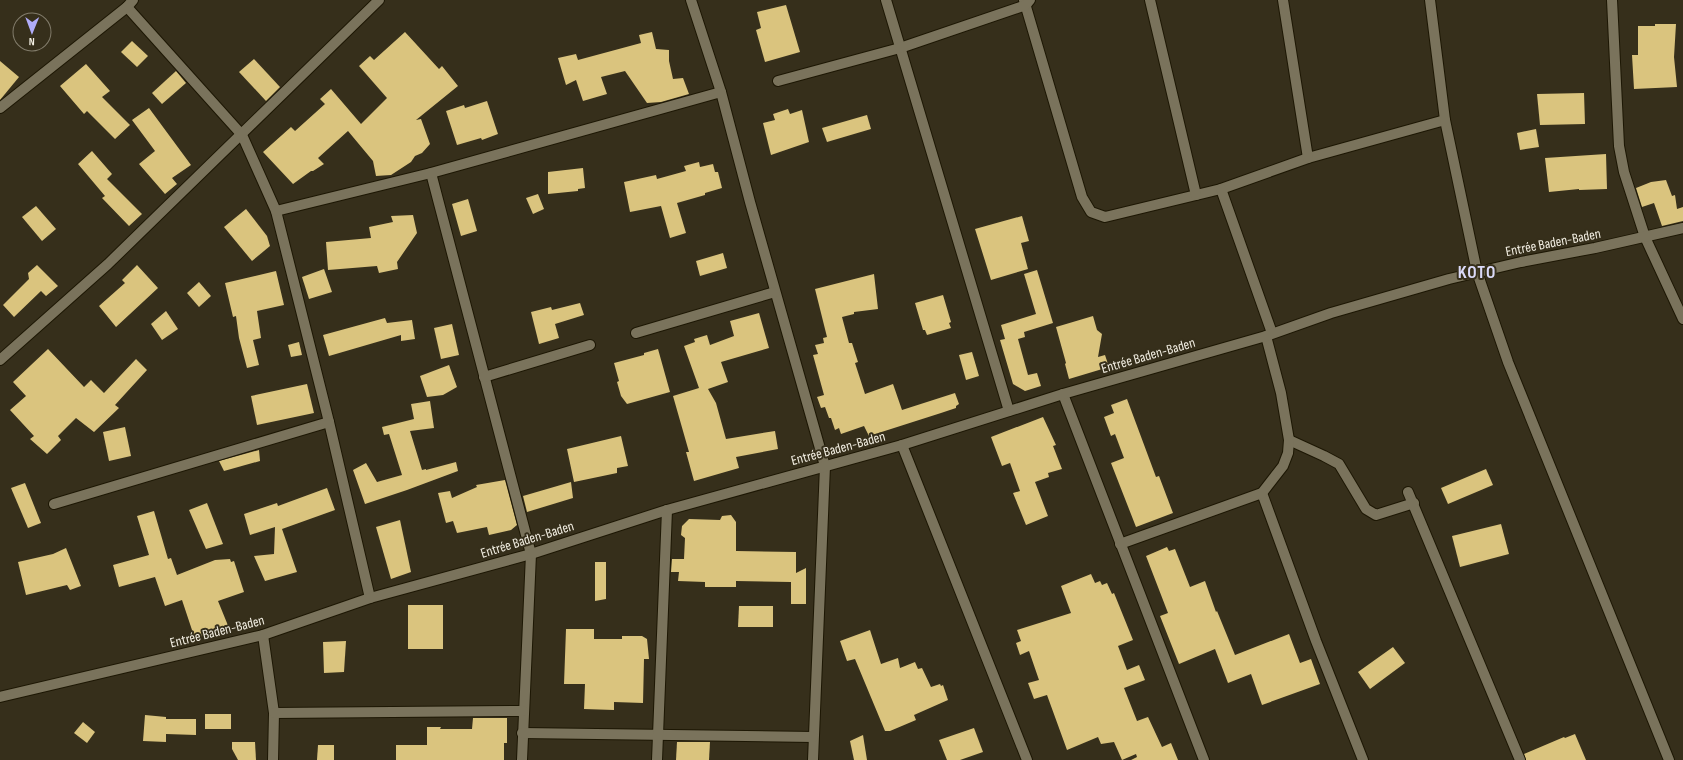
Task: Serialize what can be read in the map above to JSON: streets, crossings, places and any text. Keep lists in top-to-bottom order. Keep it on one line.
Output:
{"streets":{"street":["Entrée Baden-Baden"]},"districts":["KOTO"],"north":"bottom"}
